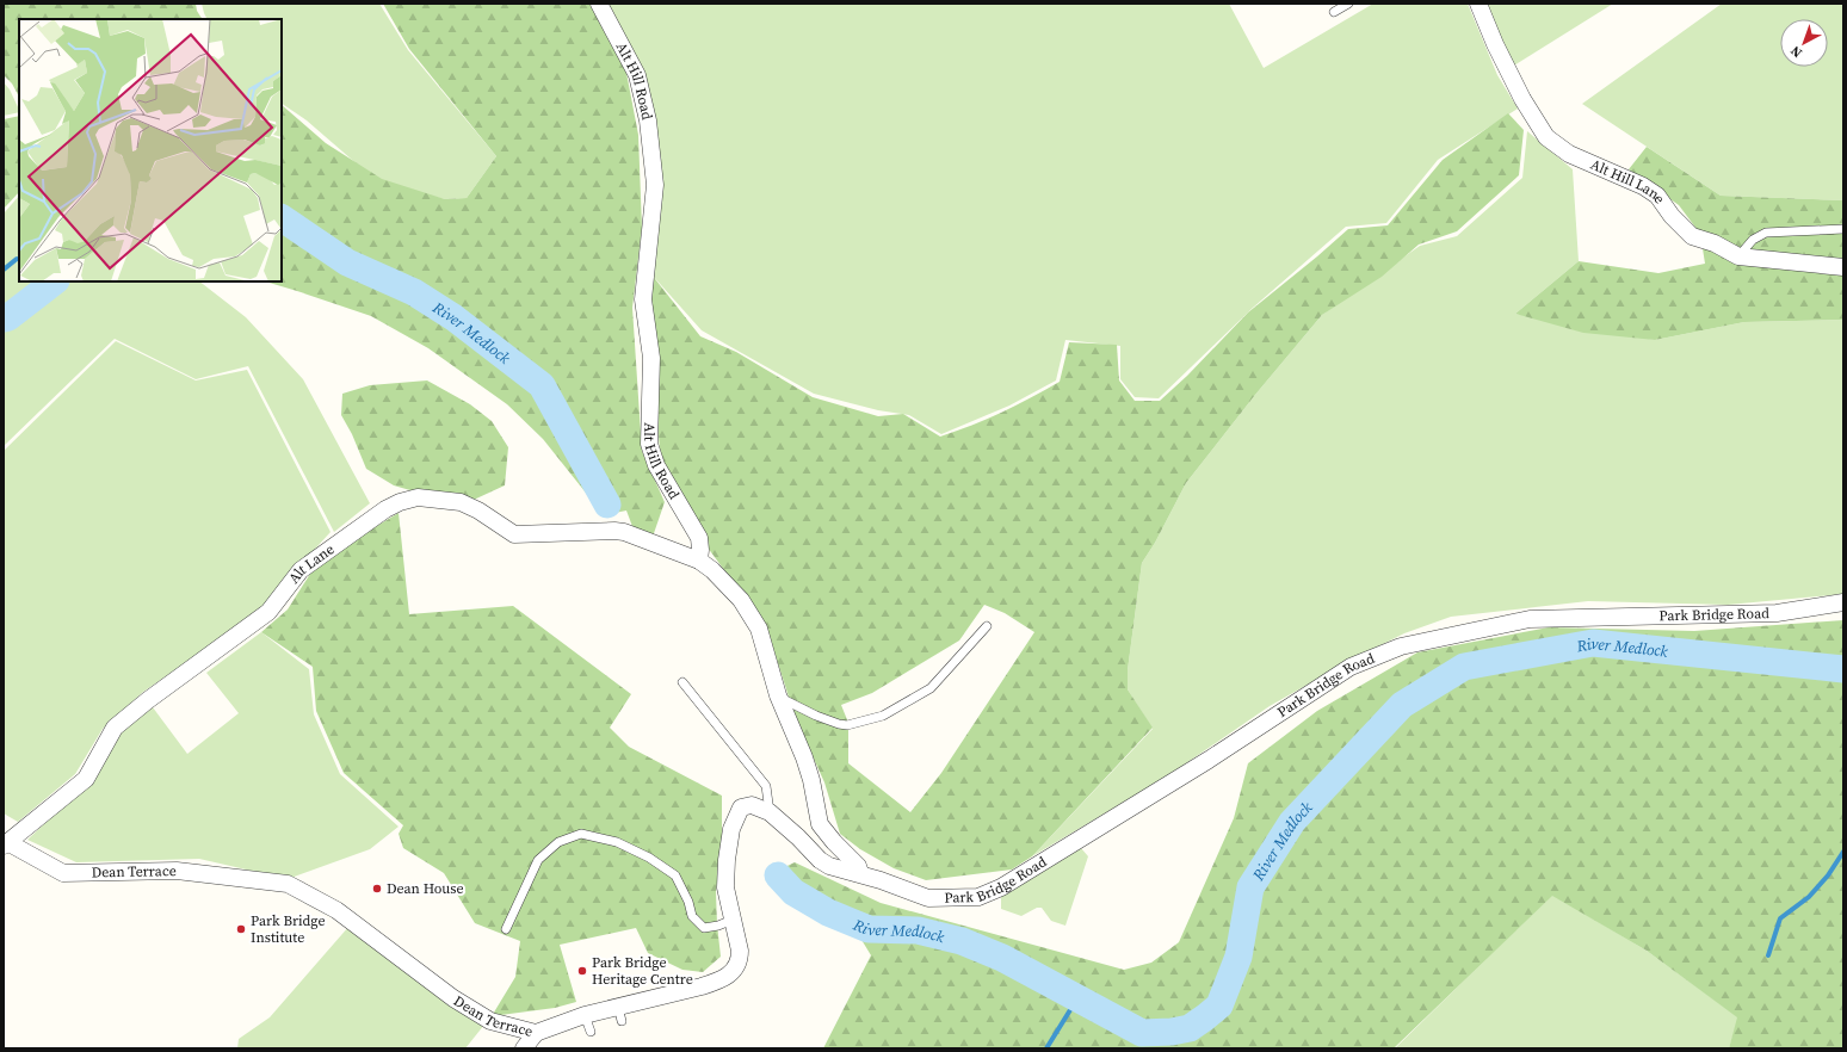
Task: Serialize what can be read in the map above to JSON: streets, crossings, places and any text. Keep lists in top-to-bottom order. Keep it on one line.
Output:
{"streets":{"street":["Alt Hill Road","Alt Hill Lane","Alt Lane","Park Bridge Road","Dean Terrace"]},"crossings":[["Alt Hill Road","Alt Lane"],["Alt Lane","Dean Terrace"],["Park Bridge Road","Dean Terrace"]],"water":["River Medlock"],"places":["Dean House","Park Bridge Institute","Park Bridge Heritage Centre"],"north":"bottom left"}
